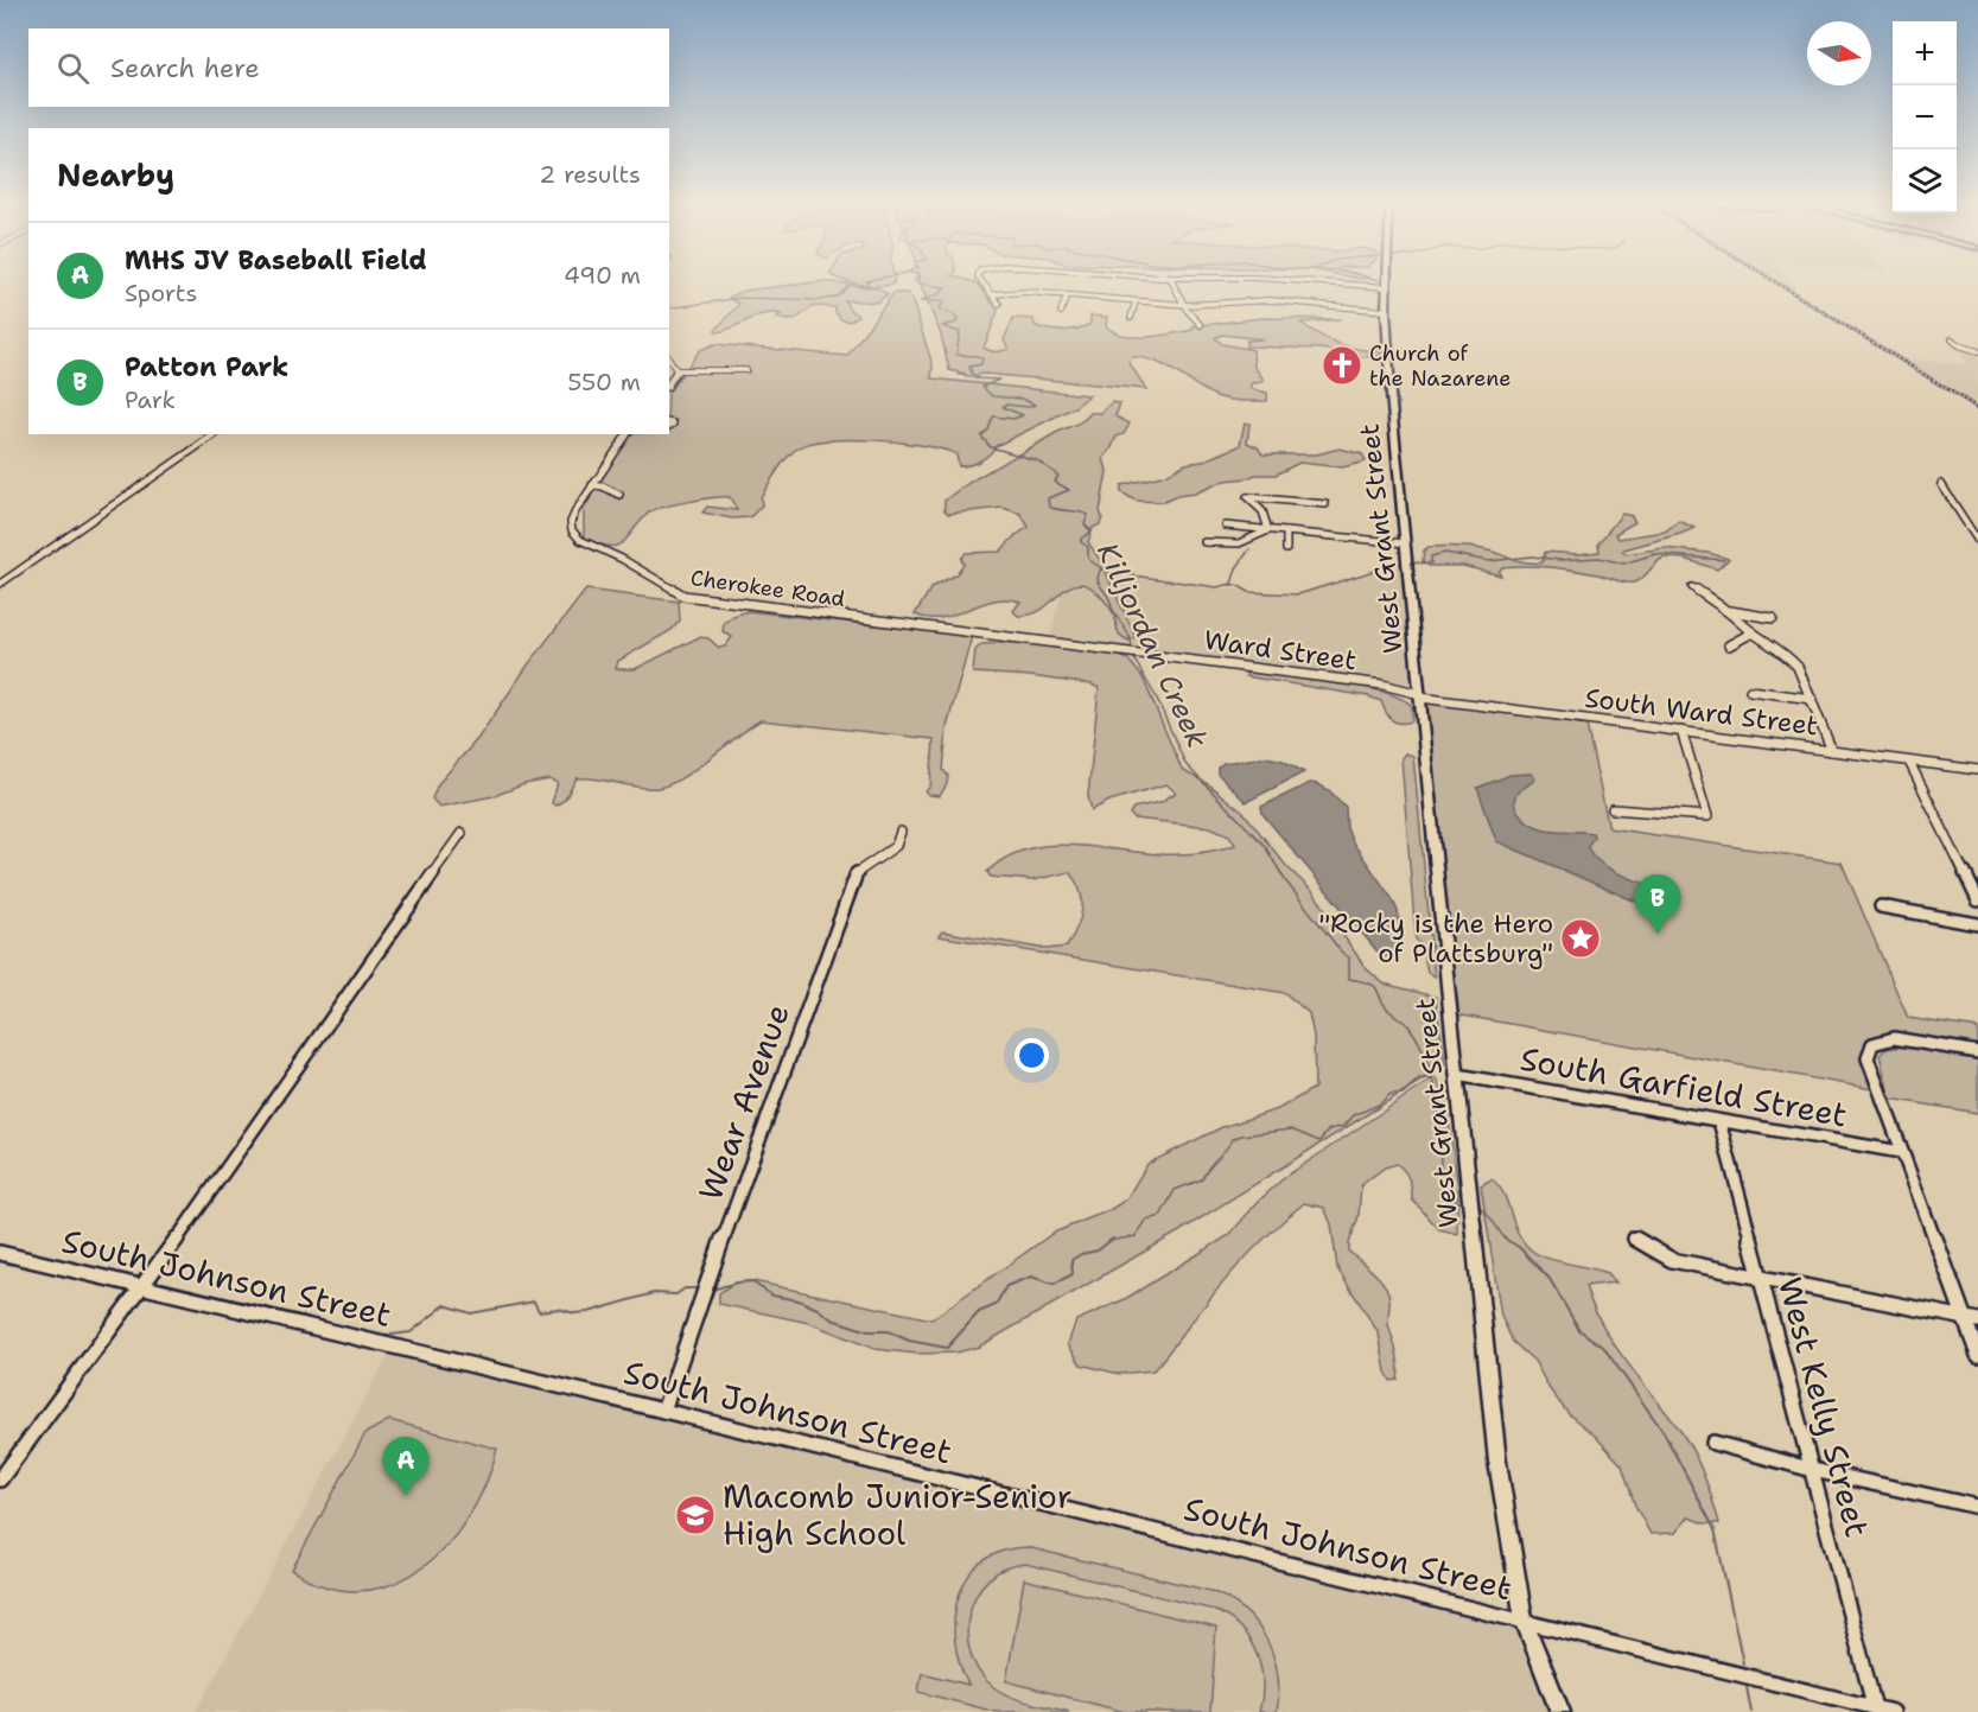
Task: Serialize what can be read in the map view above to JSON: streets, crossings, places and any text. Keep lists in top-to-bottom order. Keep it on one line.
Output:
{"streets":{"main road":["West Grant Street"],"street":["Cherokee Road","Ward Street","South Ward Street","South Garfield Street","Wear Avenue","South Johnson Street","West Kelly Street"]},"crossings":[["West Grant Street","Ward Street"],["West Grant Street","South Ward Street"],["West Grant Street","South Garfield Street"],["West Grant Street","South Johnson Street"],["Cherokee Road","Ward Street"],["Ward Street","South Ward Street"],["South Garfield Street","West Kelly Street"],["Wear Avenue","South Johnson Street"],["South Johnson Street","West Kelly Street"]],"water":["Killjordan Creek"],"places":{"church":["Church of the Nazarene"],"place":["\"Rocky is the Hero of Plattsburg\""],"school or university":["Macomb Junior-Senior High School"]},"north":"right","page":{"map_buttons":["+","−"],"search":"Search here","heading":["Nearby","2 results"],"list":[{"mark":"A","name":"MHS JV Baseball Field","note":"Sports","value":"490 m"},{"mark":"B","name":"Patton Park","note":"Park","value":"550 m"}],"pins":["B","A"]}}
